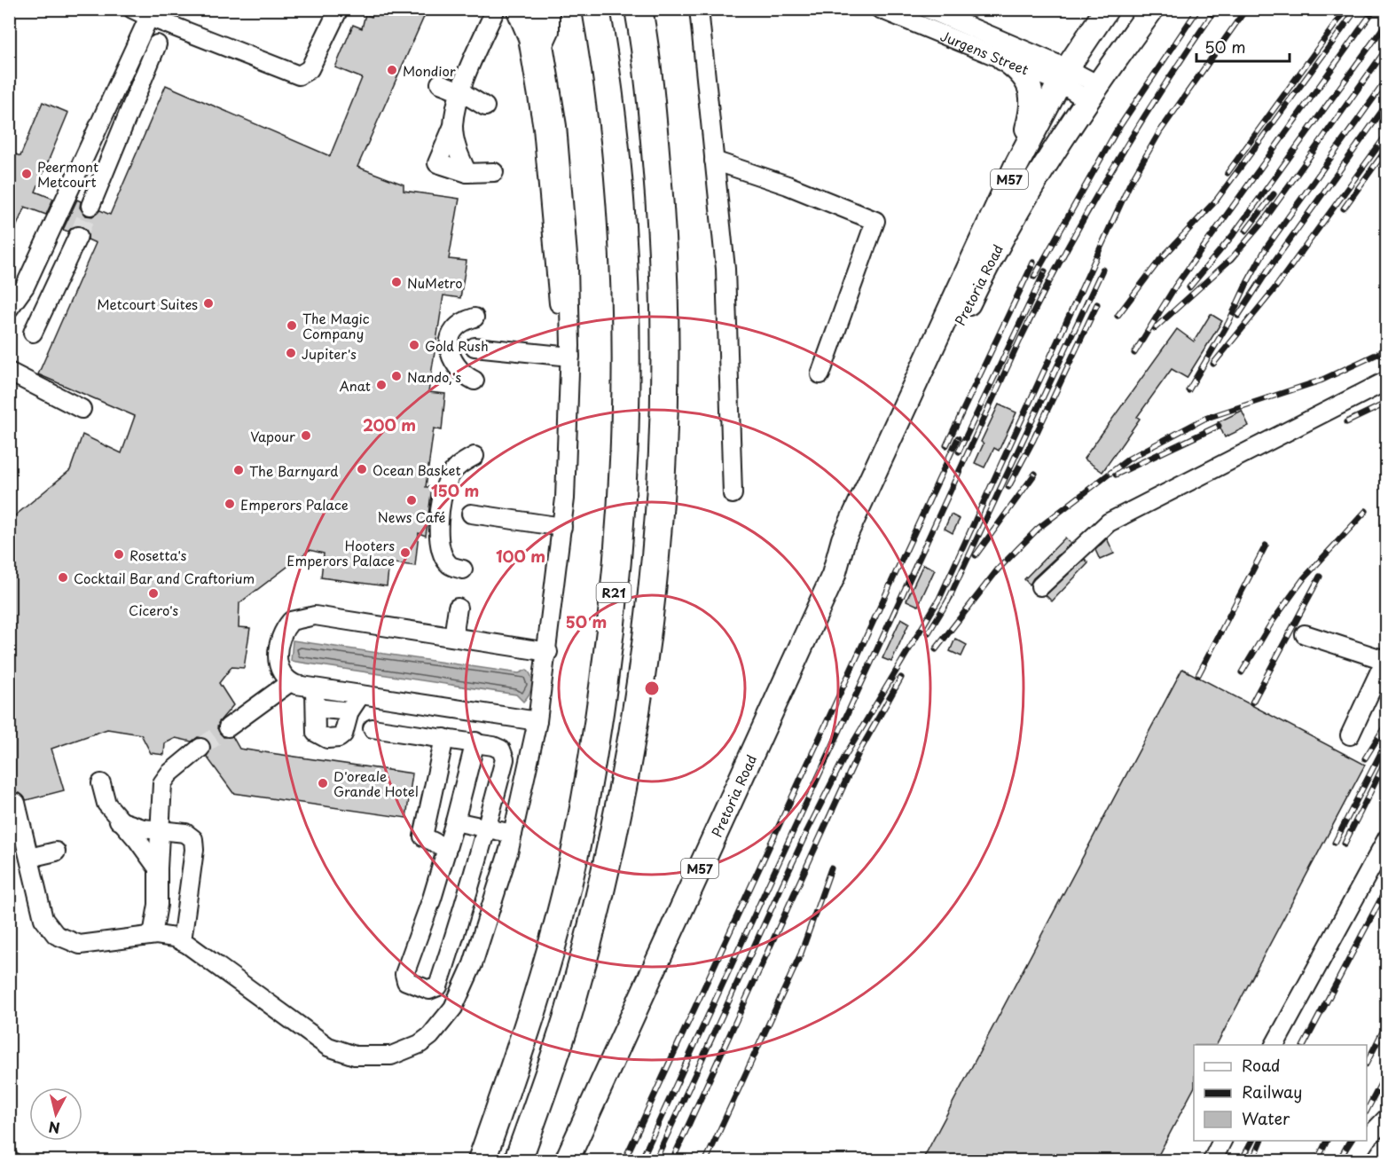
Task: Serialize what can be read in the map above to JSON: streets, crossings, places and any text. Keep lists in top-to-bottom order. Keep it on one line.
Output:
{"streets":{"highway":["R21"],"main road":["M57","Pretoria Road"],"lane":["Jurgens Street"]},"crossings":[["Jurgens Street","Pretoria Road"]],"places":["Mondior","Peermont Metcourt","NuMetro","Metcourt Suites","The Magic Company","Gold Rush","Jupiter's","Nando,'s","Anat","Vapour","Ocean Basket","The Barnyard","News Café","Emperors Palace","Hooters Emperors Palace","Rosetta's","Cocktail Bar and Craftorium","Cicero's","D'oreale Grande Hotel"],"legend":["Road","Railway","Water"],"scale_bar":"50 m","north":"bottom","rings":["200 m","150 m","100 m","50 m"]}
